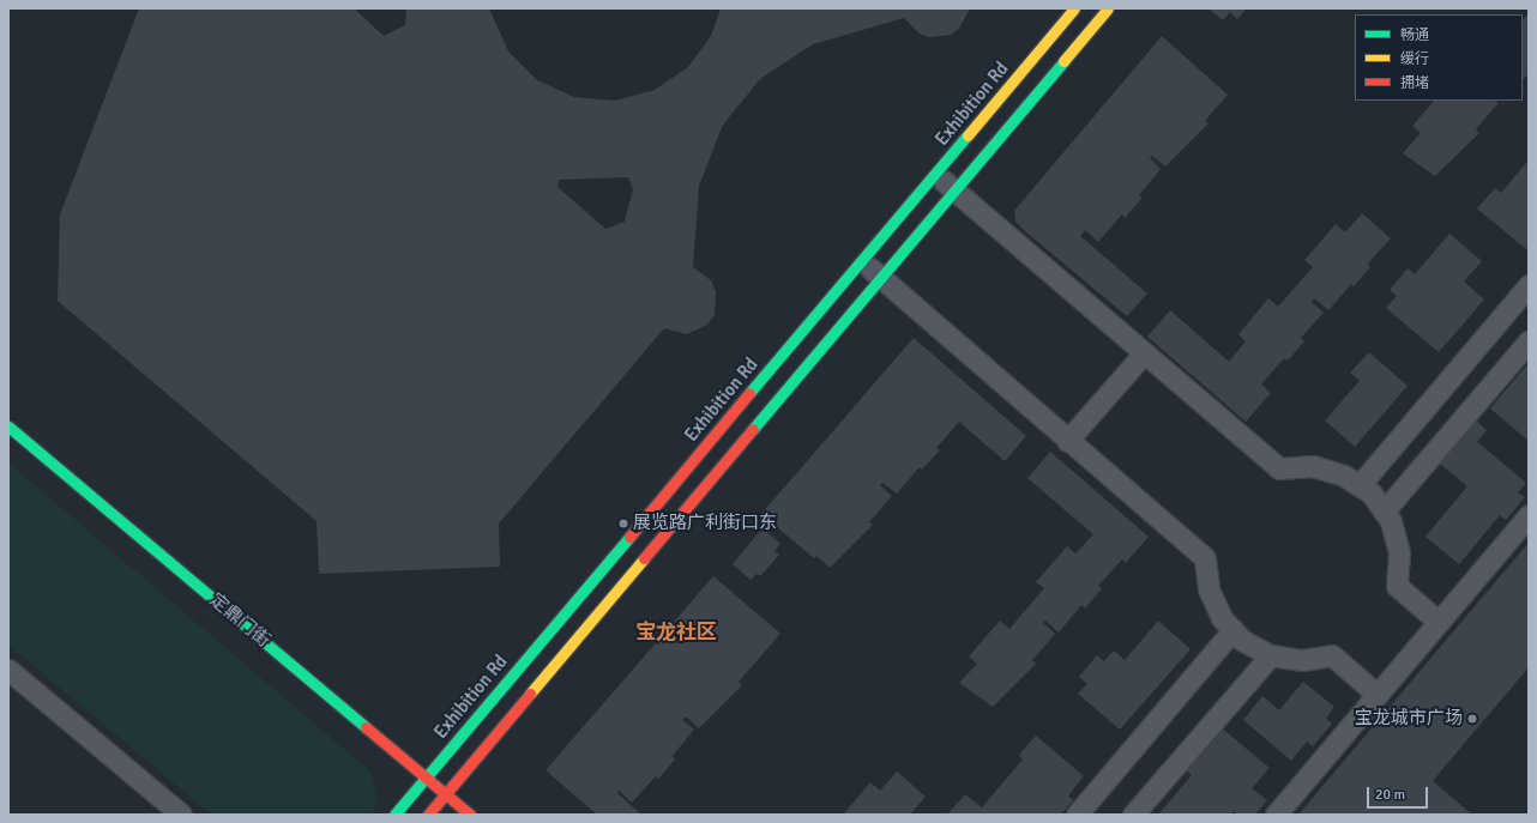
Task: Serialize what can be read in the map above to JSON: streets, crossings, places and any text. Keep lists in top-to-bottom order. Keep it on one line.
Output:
{"streets":{"street":["Exhibition Rd","定鼎门街"]},"crossings":[["Exhibition Rd","定鼎门街"]],"districts":["宝龙社区"],"places":["展览路广利街口东","宝龙城市广场"],"legend":["畅通","缓行","拥堵"],"scale_bar":"20 m"}
